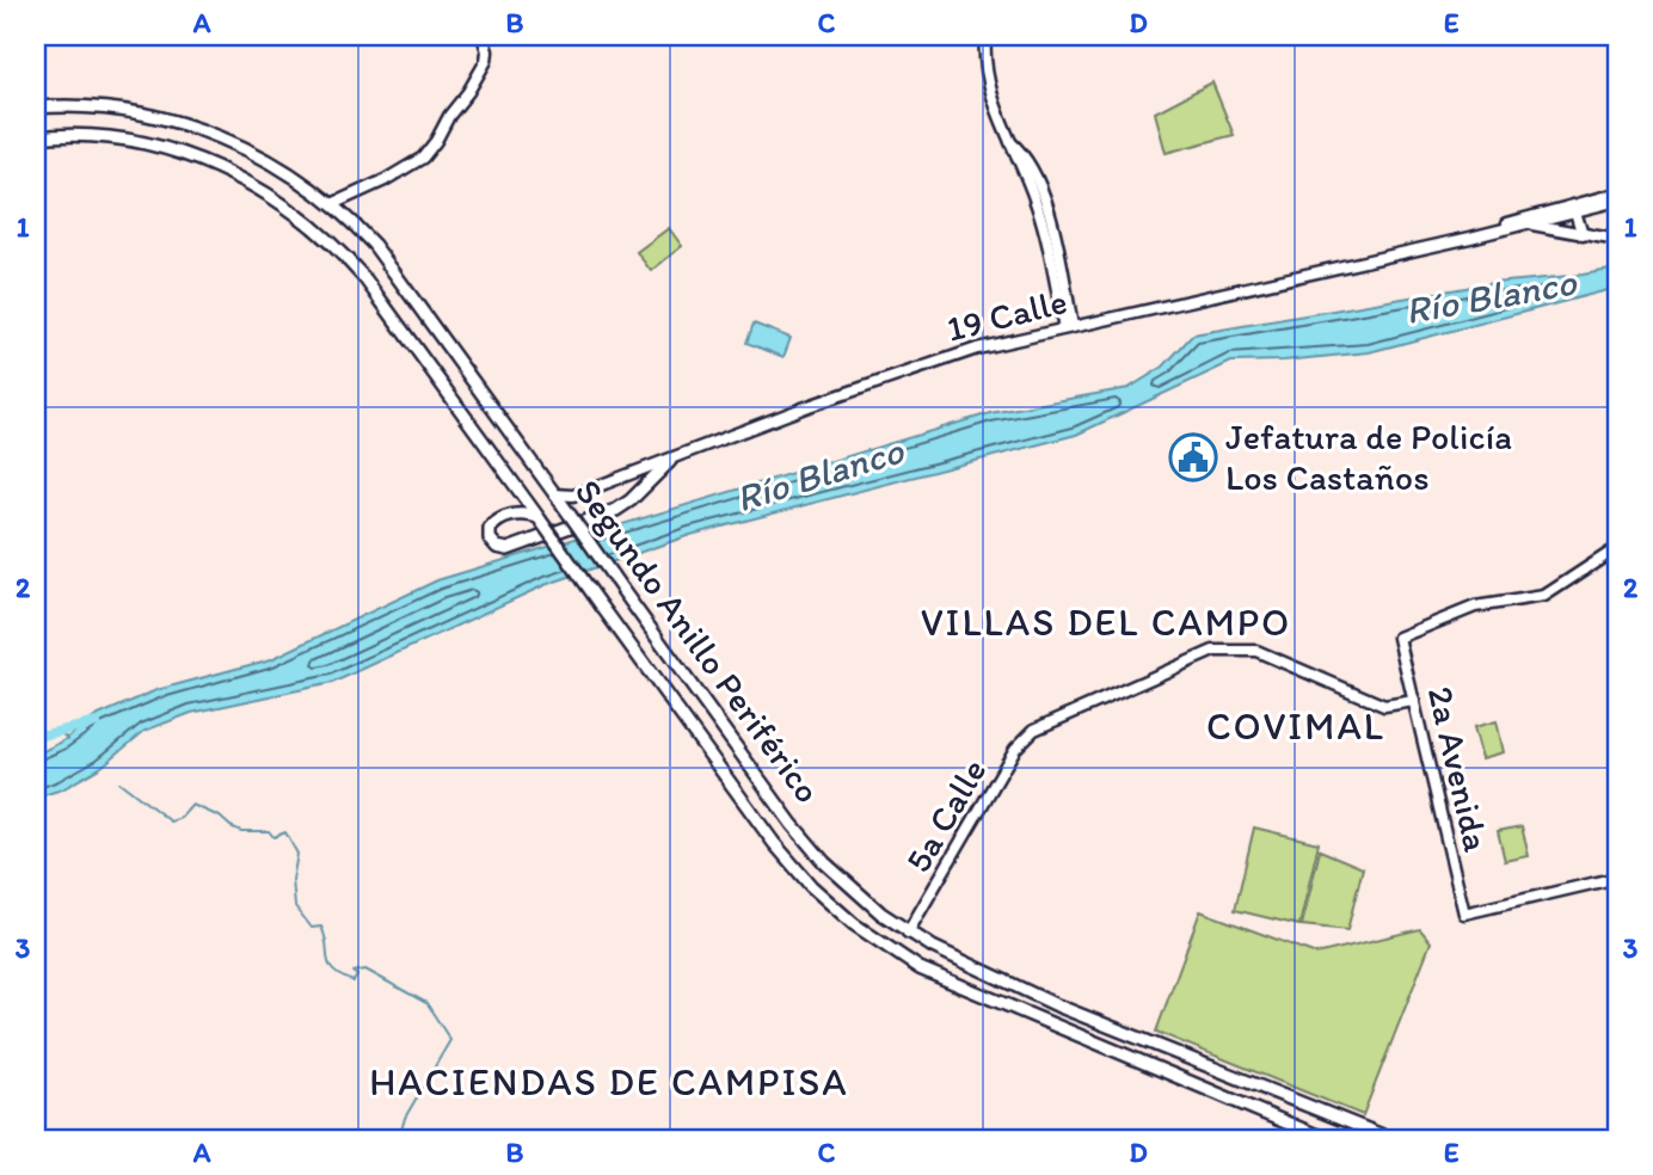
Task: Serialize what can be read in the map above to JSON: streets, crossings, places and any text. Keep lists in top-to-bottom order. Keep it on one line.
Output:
{"streets":{"main road":["Segundo Anillo Periférico"],"street":["19 Calle","2a Avenida","5a Calle"]},"crossings":[["19 Calle","Segundo Anillo Periférico"],["Segundo Anillo Periférico","5a Calle"],["2a Avenida","5a Calle"]],"districts":["VILLAS DEL CAMPO","COVIMAL","HACIENDAS DE CAMPISA"],"water":["Río Blanco"],"places":{"public building":["Jefatura de Policía Los Castaños"]},"grid":{"columns":["A","B","C","D","E"],"rows":["1","2","3"]}}
